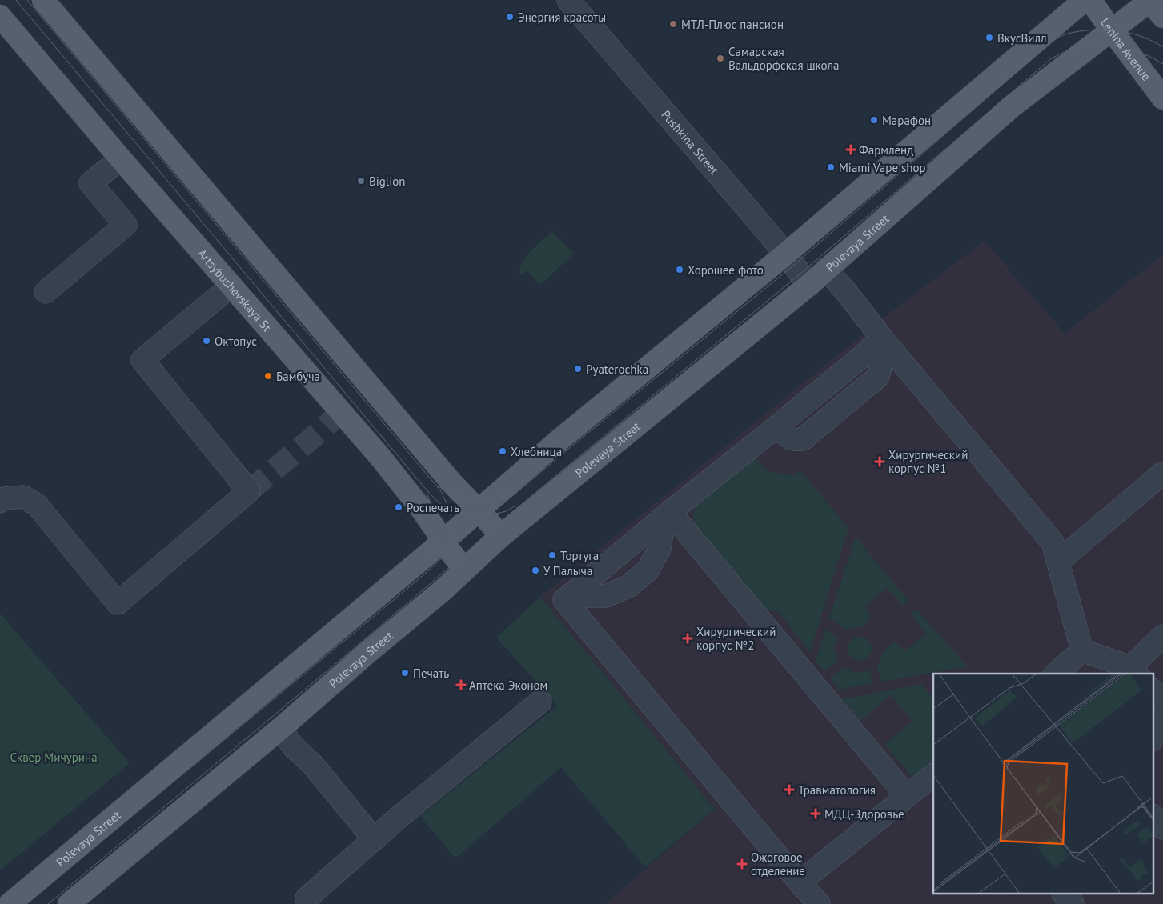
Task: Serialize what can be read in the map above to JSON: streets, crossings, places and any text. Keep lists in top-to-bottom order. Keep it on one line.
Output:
{"streets":{"main road":["Lenina Avenue","Polevaya Street","Artsybushevskaya St"],"street":["Pushkina Street"]},"crossings":[["Lenina Avenue","Polevaya Street"],["Pushkina Street","Polevaya Street"],["Polevaya Street","Artsybushevskaya St"]],"parks":["Сквер Мичурина"],"places":{"other":["Энергия красоты","МТЛ-Плюс пансион","ВкусВилл","Самарская Вальдорфская школа","Марафон","Miami Vape shop","Biglion","Хорошее фото","Октопус","Pyaterochka","Бамбуча","Хлебница","Роспечать","Тортуга","У Палыча","Печать"],"health":["Фармленд","Хирургический корпус №1","Хирургический корпус №2","Аптека Эконом","Травматология","МДЦ-Здоровье","Ожоговое отделение"]}}
